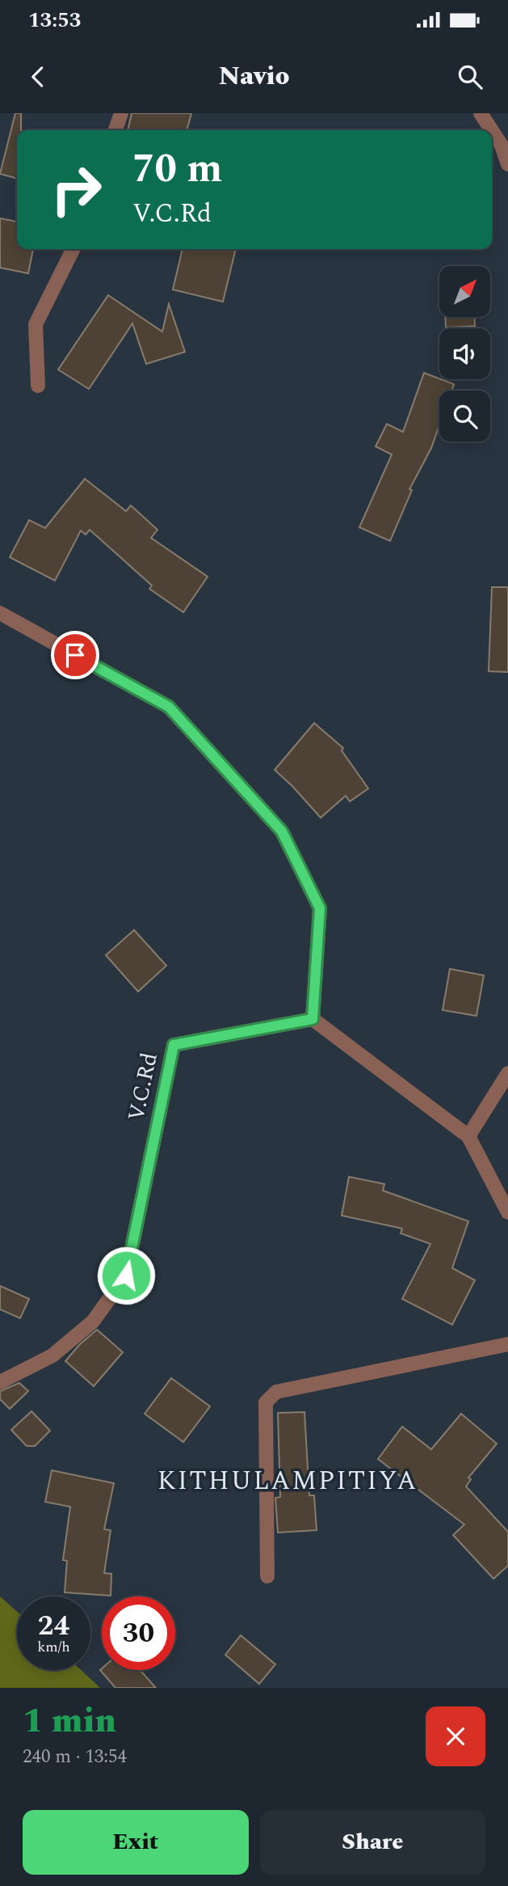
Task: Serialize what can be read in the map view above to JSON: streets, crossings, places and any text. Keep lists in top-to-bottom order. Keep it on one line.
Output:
{"streets":{"street":["V.C.Rd"]},"districts":["KITHULAMPITIYA"],"north":"top right","page":{"status":"13:53","header":"Navio","turn":["70 m","V.C.Rd"],"speed":"24 km/h","limit":"30","heading":["1 min","240 m · 13:54"],"buttons":["Exit","Share"]}}
